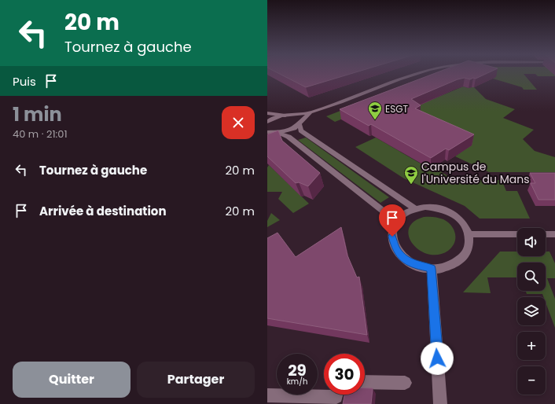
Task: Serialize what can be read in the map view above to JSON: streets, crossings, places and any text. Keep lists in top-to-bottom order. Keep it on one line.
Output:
{"places":{"school or university":["ESGT","Campus de l'Université du Mans"]},"page":{"turn":["20 m","Tournez à gauche"],"then":"Puis","heading":["1 min","40 m · 21:01"],"list":[{"name":"Tournez à gauche","value":"20 m"},{"name":"Arrivée à destination","value":"20 m"}],"map_buttons":["+","−"],"speed":"29 km/h","limit":"30","buttons":["Quitter","Partager"]}}
